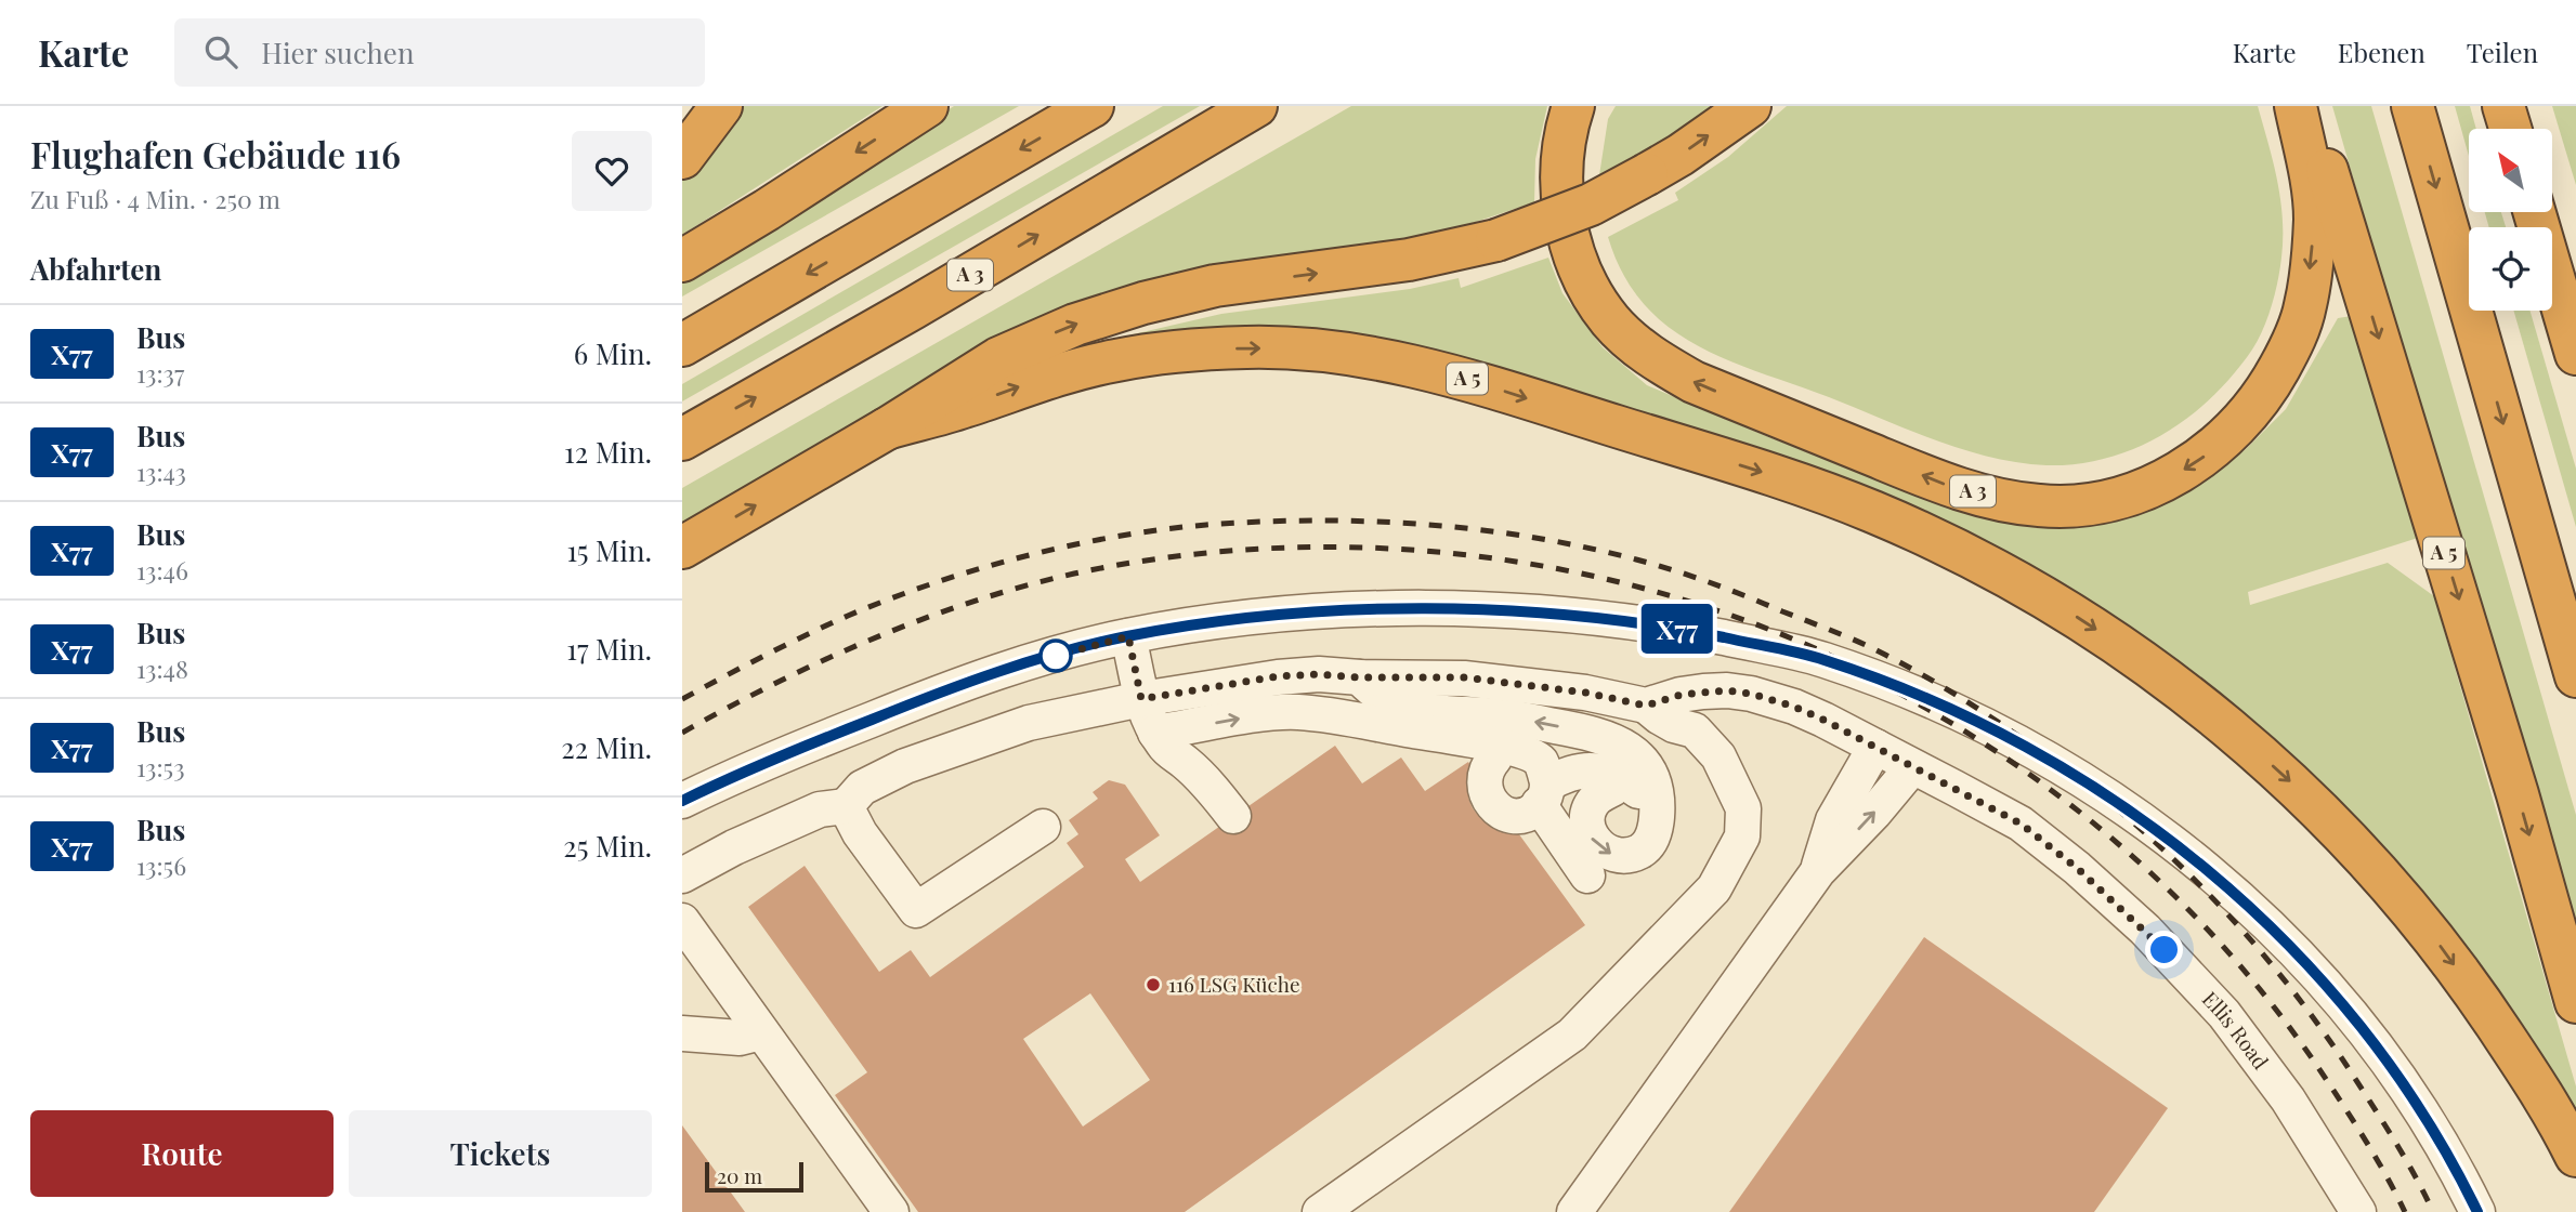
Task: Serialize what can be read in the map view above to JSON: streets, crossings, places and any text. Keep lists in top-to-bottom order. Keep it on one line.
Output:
{"streets":{"highway":["A 3","A 5"],"street":["Ellis Road"]},"places":["116 LSG Küche"],"lines":["bus line X77"],"scale_bar":"20 m","north":"top left","page":{"header":"Karte","search":"Hier suchen","nav":["Karte","Ebenen","Teilen"],"heading":[["Flughafen Gebäude 116","Zu Fuß · 4 Min. · 250 m"],"Abfahrten"],"on_map":"X77","list":[{"mark":"X77","name":"Bus","note":"13:37","value":"6 Min."},{"mark":"X77","name":"Bus","note":"13:43","value":"12 Min."},{"mark":"X77","name":"Bus","note":"13:46","value":"15 Min."},{"mark":"X77","name":"Bus","note":"13:48","value":"17 Min."},{"mark":"X77","name":"Bus","note":"13:53","value":"22 Min."},{"mark":"X77","name":"Bus","note":"13:56","value":"25 Min."}],"buttons":["Route","Tickets"],"scale":"20 m"}}
